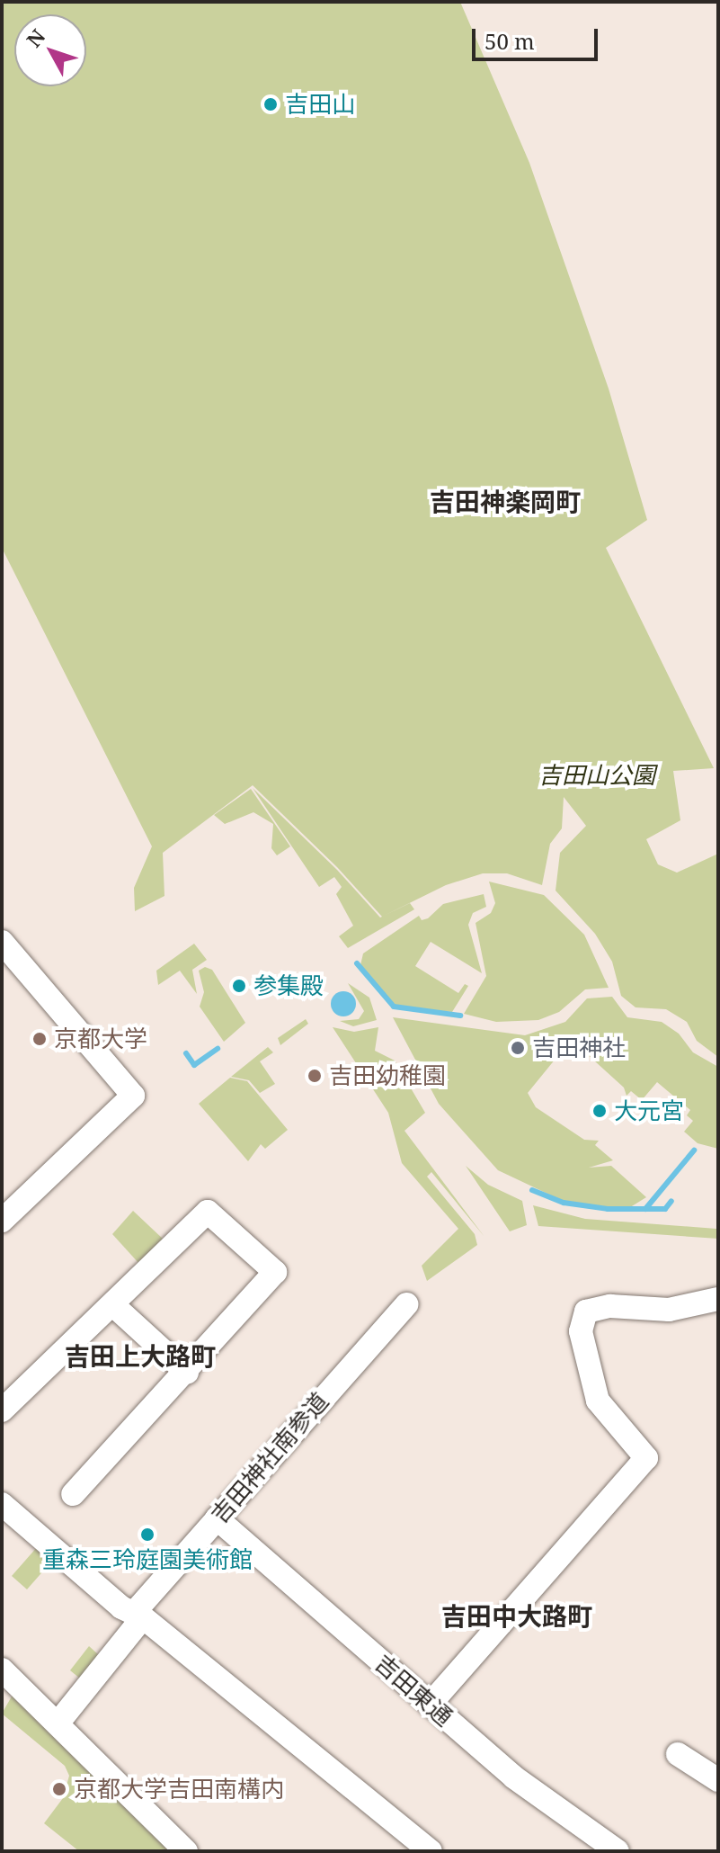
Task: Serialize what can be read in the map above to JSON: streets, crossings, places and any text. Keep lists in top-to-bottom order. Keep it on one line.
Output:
{"streets":{"street":["吉田神社南参道","吉田東通"]},"crossings":[["吉田神社南参道","吉田東通"]],"districts":["吉田神楽岡町","吉田上大路町","吉田中大路町"],"parks":["吉田山公園"],"places":["吉田山","参集殿","京都大学","吉田神社","吉田幼稚園","大元宮","重森三玲庭園美術館","京都大学吉田南構内"],"scale_bar":"50 m","north":"top left"}
